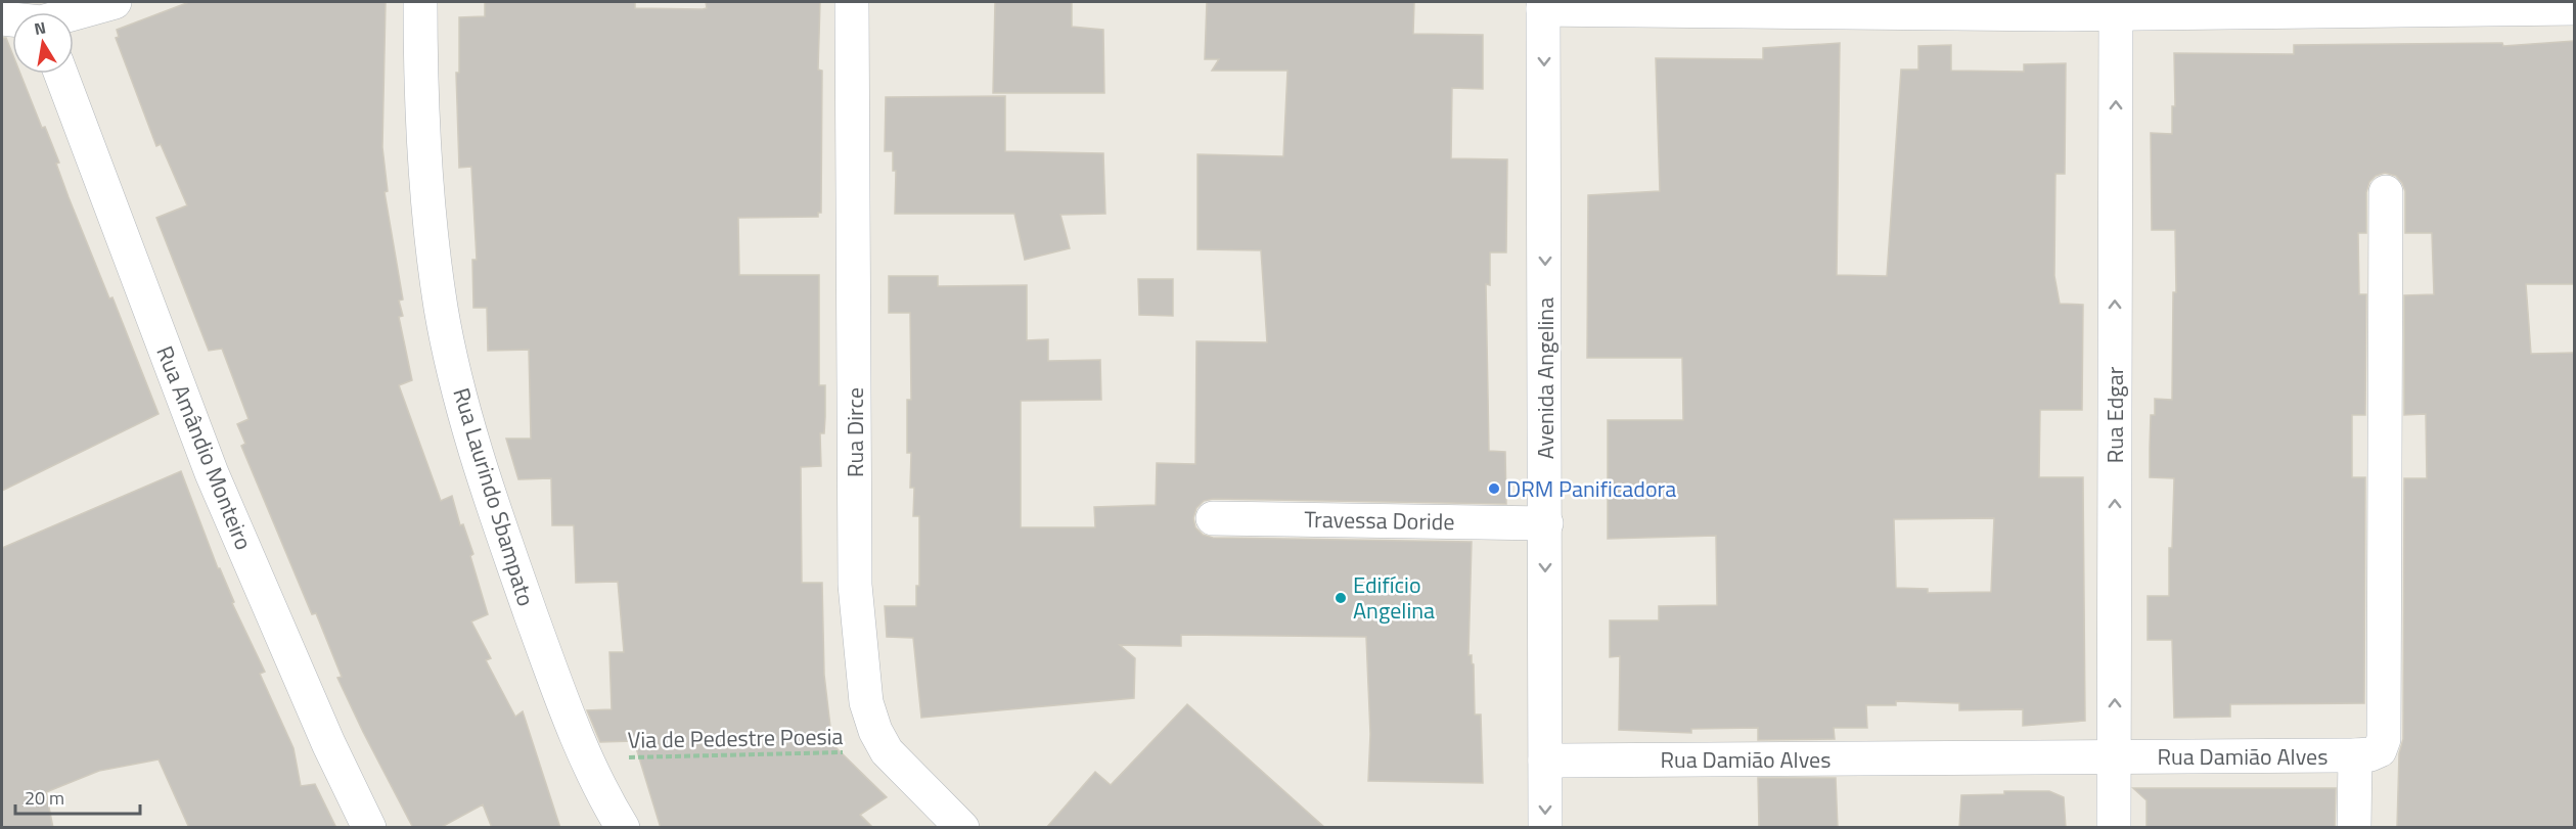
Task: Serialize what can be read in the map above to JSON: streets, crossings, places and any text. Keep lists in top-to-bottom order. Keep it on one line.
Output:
{"streets":{"street":["Avenida Angelina","Rua Edgar","Rua Dirce","Rua Amândio Monteiro","Rua Laurindo Sbampato","Travessa Doride","Rua Damião Alves"],"path":["Via de Pedestre Poesia"]},"crossings":[["Avenida Angelina","Travessa Doride"],["Avenida Angelina","Rua Damião Alves"],["Rua Edgar","Rua Damião Alves"],["Rua Dirce","Via de Pedestre Poesia"],["Rua Laurindo Sbampato","Via de Pedestre Poesia"]],"one_way":["Avenida Angelina","Rua Edgar"],"places":["DRM Panificadora","Edifício Angelina"],"scale_bar":"20 m","north":"top"}
